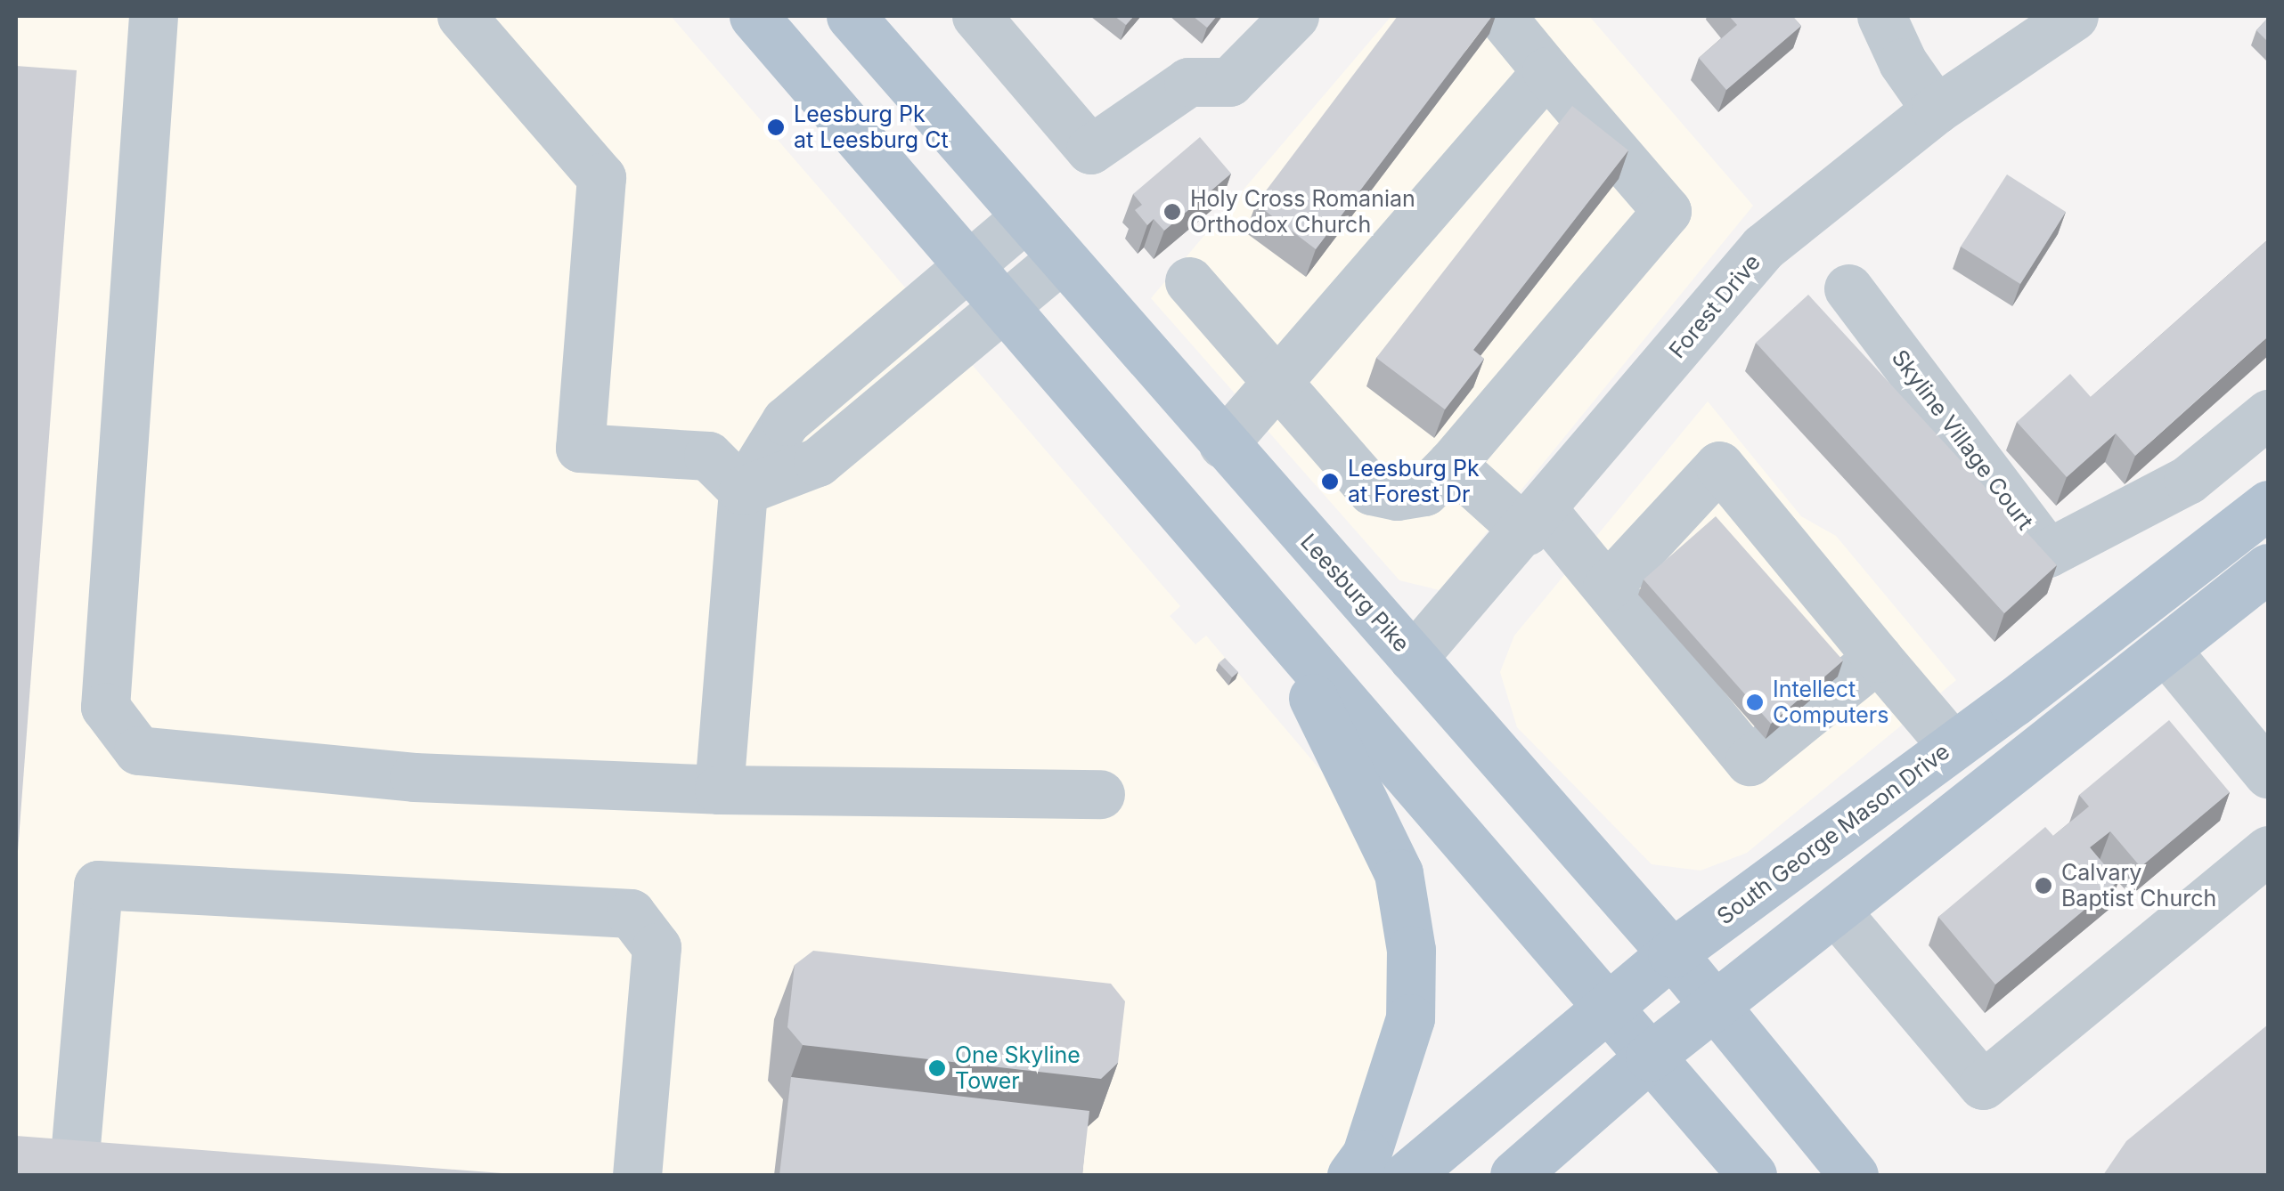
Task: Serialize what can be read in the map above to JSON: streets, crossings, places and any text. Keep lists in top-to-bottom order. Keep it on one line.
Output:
{"streets":{"main road":["Leesburg Pike","South George Mason Drive"],"street":["Forest Drive","Skyline Village Court"]},"crossings":[["Forest Drive","Leesburg Pike"],["Leesburg Pike","South George Mason Drive"]],"places":["Leesburg Pk at Leesburg Ct","Holy Cross Romanian Orthodox Church","Leesburg Pk at Forest Dr","Intellect Computers","Calvary Baptist Church","One Skyline Tower"]}
